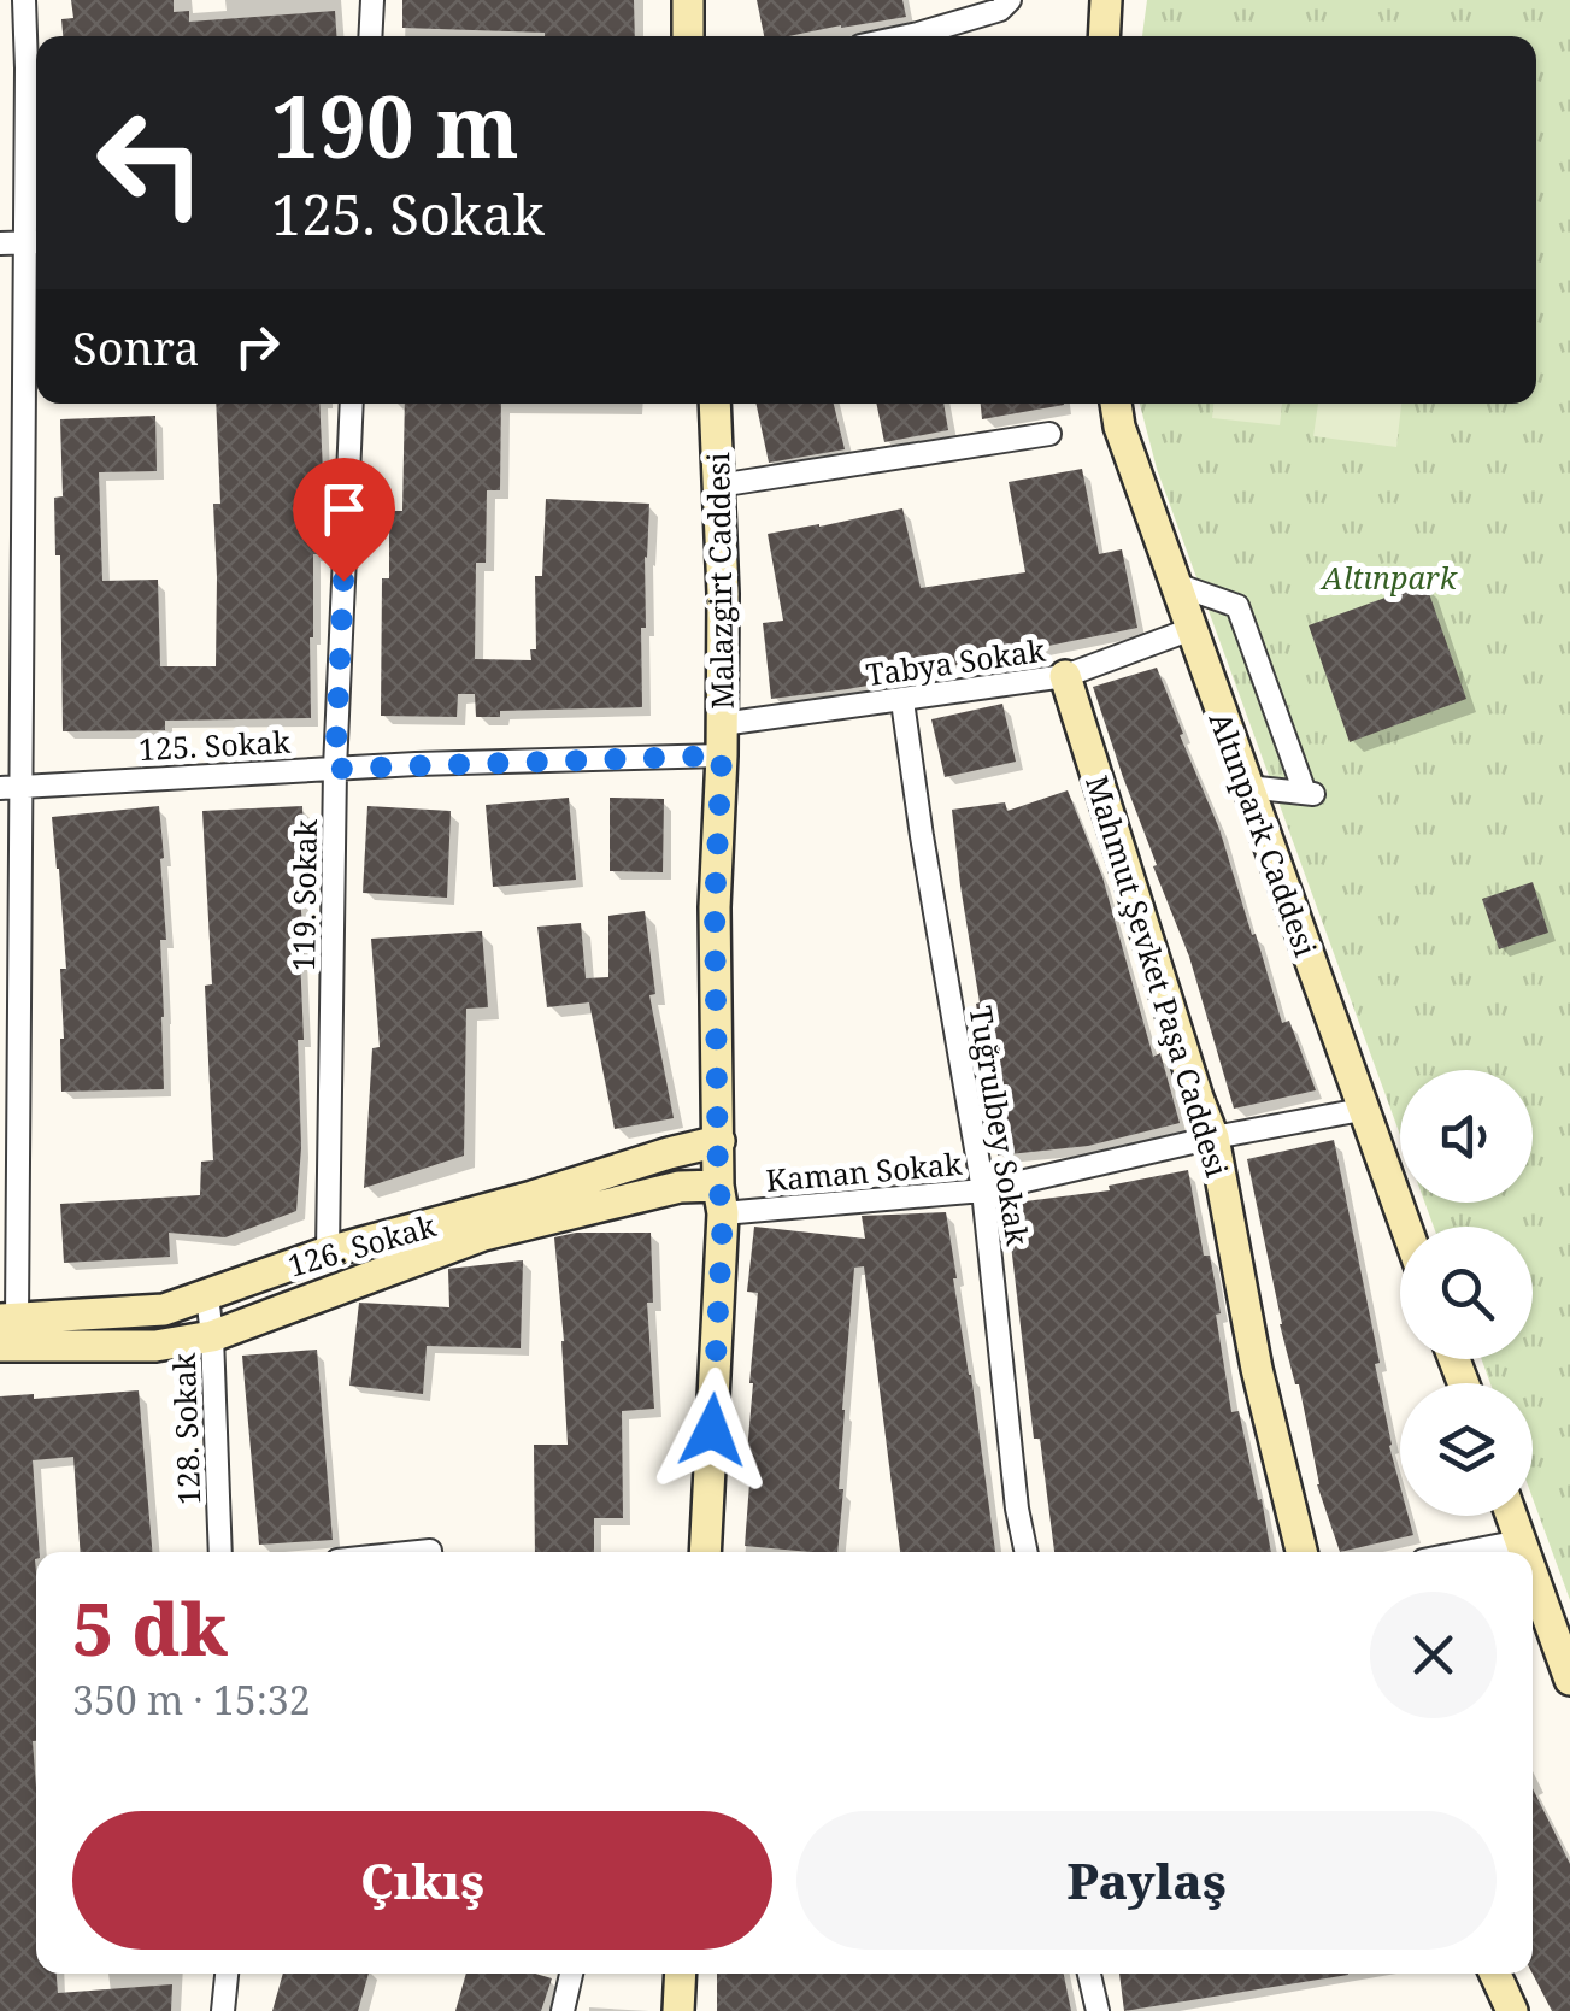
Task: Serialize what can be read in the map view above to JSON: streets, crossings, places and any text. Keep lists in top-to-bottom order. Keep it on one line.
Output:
{"streets":{"street":["Malazgirt Caddesi","Tabya Sokak","125. Sokak","Altınpark Caddesi","119. Sokak","Mahmut Şevket Paşa Caddesi","Tuğrulbey Sokak","Kaman Sokak","126. Sokak","128. Sokak"]},"crossings":[["Malazgirt Caddesi","Tabya Sokak"],["Malazgirt Caddesi","125. Sokak"],["Malazgirt Caddesi","Kaman Sokak"],["Malazgirt Caddesi","126. Sokak"],["Tabya Sokak","125. Sokak"],["Tabya Sokak","Altınpark Caddesi"],["Tabya Sokak","Mahmut Şevket Paşa Caddesi"],["Tabya Sokak","Tuğrulbey Sokak"],["125. Sokak","119. Sokak"],["Altınpark Caddesi","Kaman Sokak"],["119. Sokak","126. Sokak"],["Mahmut Şevket Paşa Caddesi","Kaman Sokak"],["Tuğrulbey Sokak","Kaman Sokak"],["Kaman Sokak","126. Sokak"],["126. Sokak","128. Sokak"]],"parks":["Altınpark"],"page":{"turn":["190 m","125. Sokak"],"then":"Sonra","heading":["5 dk","350 m · 15:32"],"buttons":["Çıkış","Paylaş"]}}
